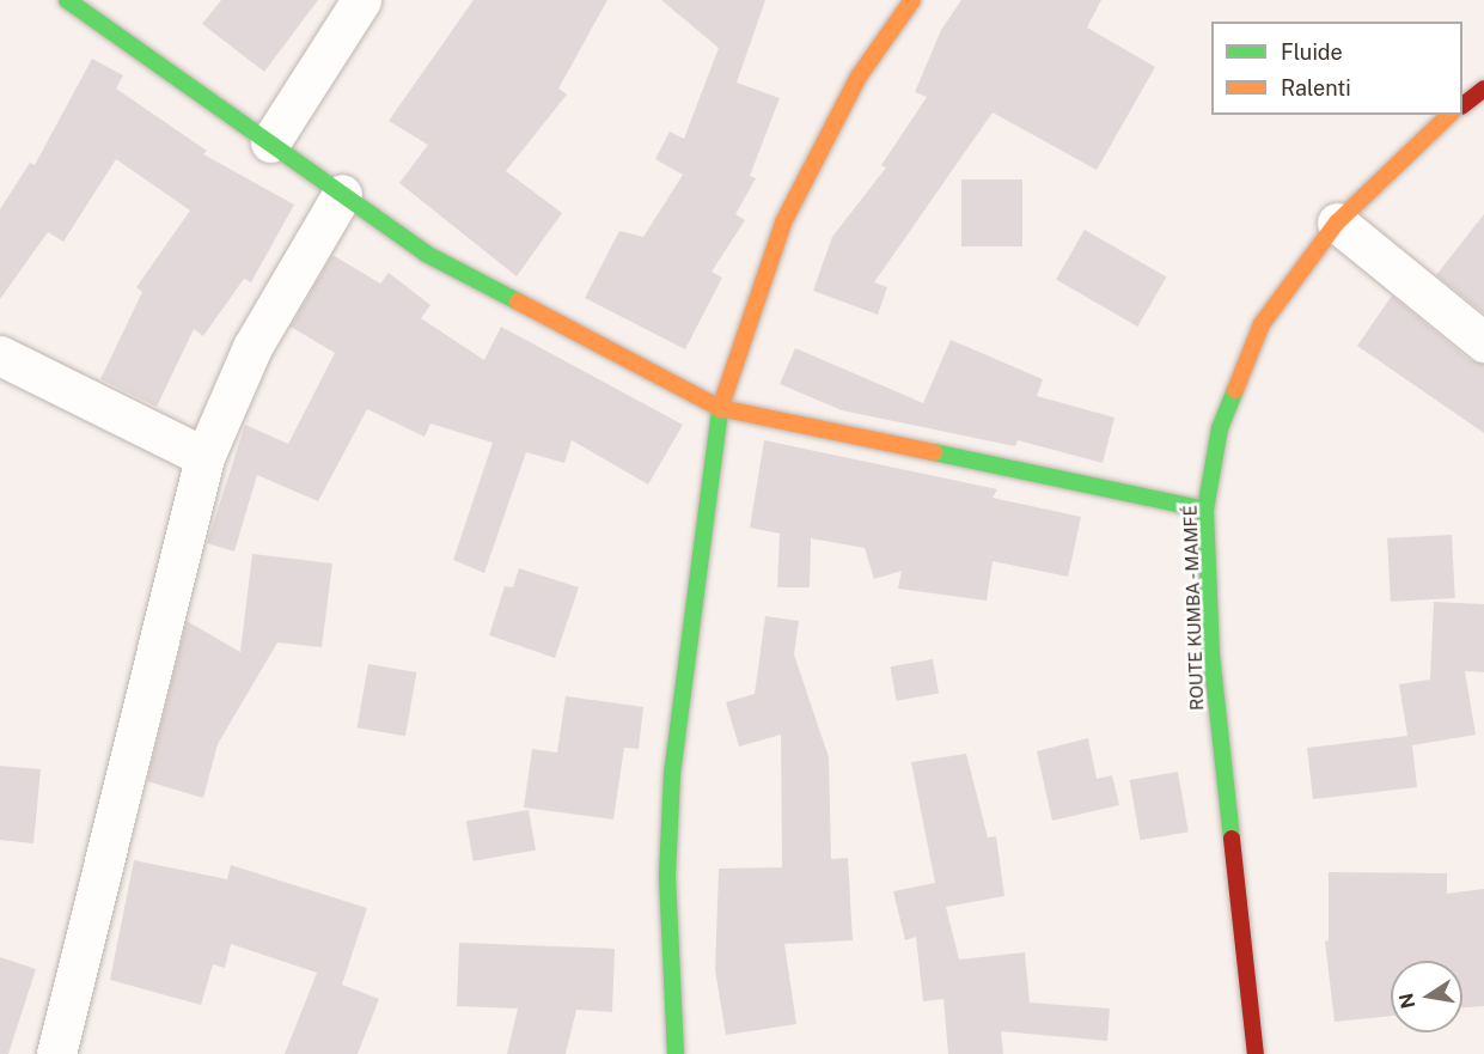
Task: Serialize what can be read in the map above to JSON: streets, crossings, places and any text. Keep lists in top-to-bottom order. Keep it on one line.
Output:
{"streets":{"main road":["ROUTE KUMBA - MAMFÉ"]},"legend":["Fluide","Ralenti"],"north":"left"}
